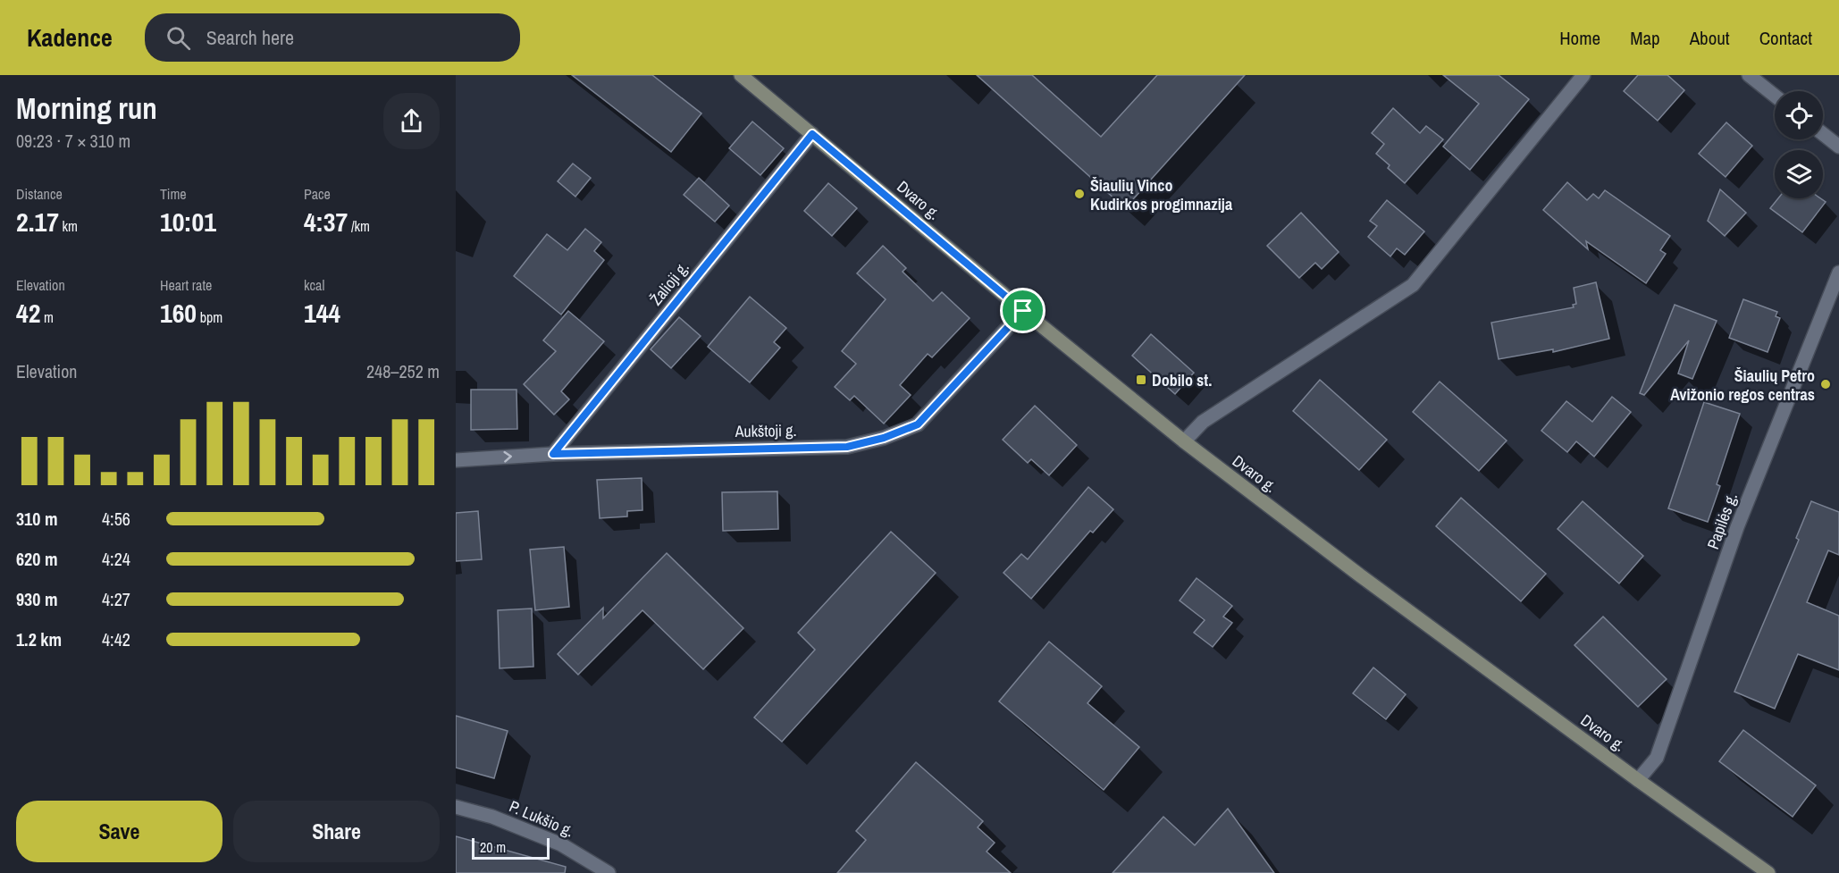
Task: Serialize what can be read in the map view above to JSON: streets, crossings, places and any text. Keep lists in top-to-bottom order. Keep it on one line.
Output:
{"streets":{"main road":["Dvaro g."],"street":["Žalioji g.","Aukštoji g.","Papilės g.","P. Lukšio g."]},"crossings":[["Dvaro g.","Žalioji g."],["Dvaro g.","Aukštoji g."],["Dvaro g.","Papilės g."],["Žalioji g.","Aukštoji g."]],"places":{"other":["Šiaulių Vinco Kudirkos progimnazija","Šiaulių Petro Avižonio regos centras"],"transit":["Dobilo st."]},"scale_bar":"20 m","page":{"header":"Kadence","search":"Search here","nav":["Home","Map","About","Contact"],"heading":["Morning run","09:23 · 7 × 310 m"],"stats":[["Distance","2.17 km"],["Time","10:01"],["Pace","4:37 /km"],["Elevation","42 m"],["Heart rate","160 bpm"],["kcal","144"]],"chart":["Elevation","248–252 m"],"list":[{"name":"310 m","note":"4:56"},{"name":"620 m","note":"4:24"},{"name":"930 m","note":"4:27"},{"name":"1.2 km","note":"4:42"}],"buttons":["Save","Share"],"scale":"20 m"}}
